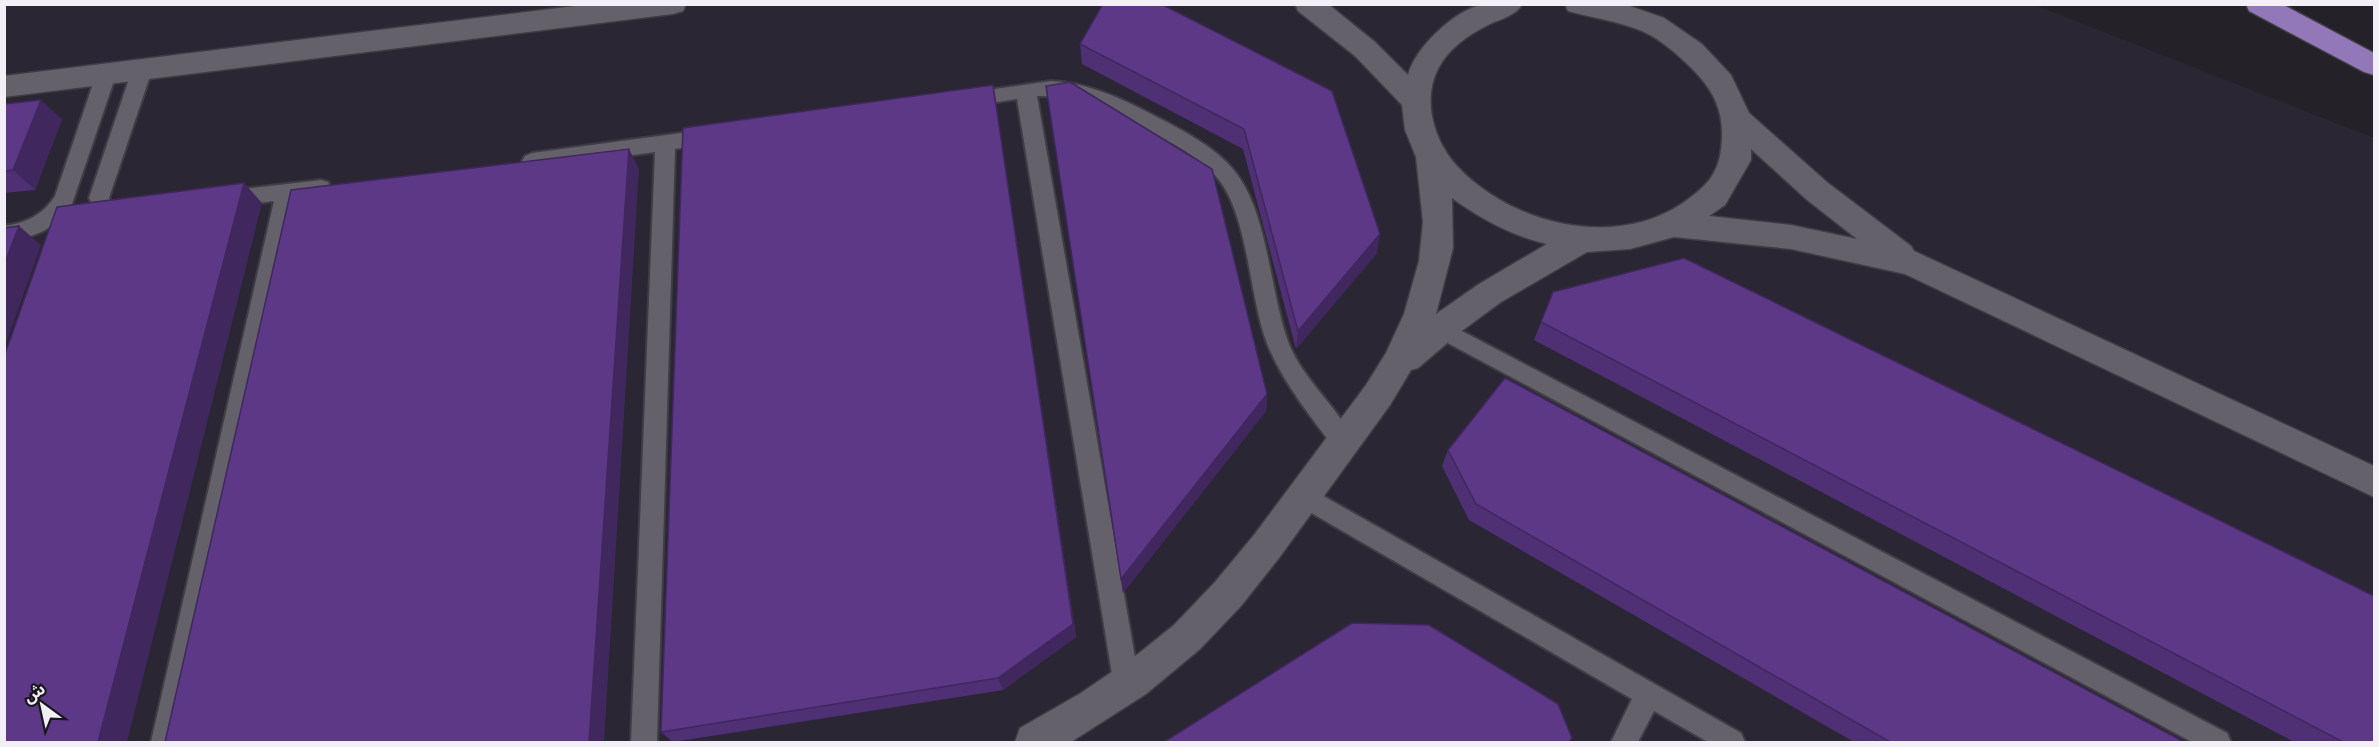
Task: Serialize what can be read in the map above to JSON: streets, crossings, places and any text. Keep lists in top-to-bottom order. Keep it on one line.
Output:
{"north":"top left"}
